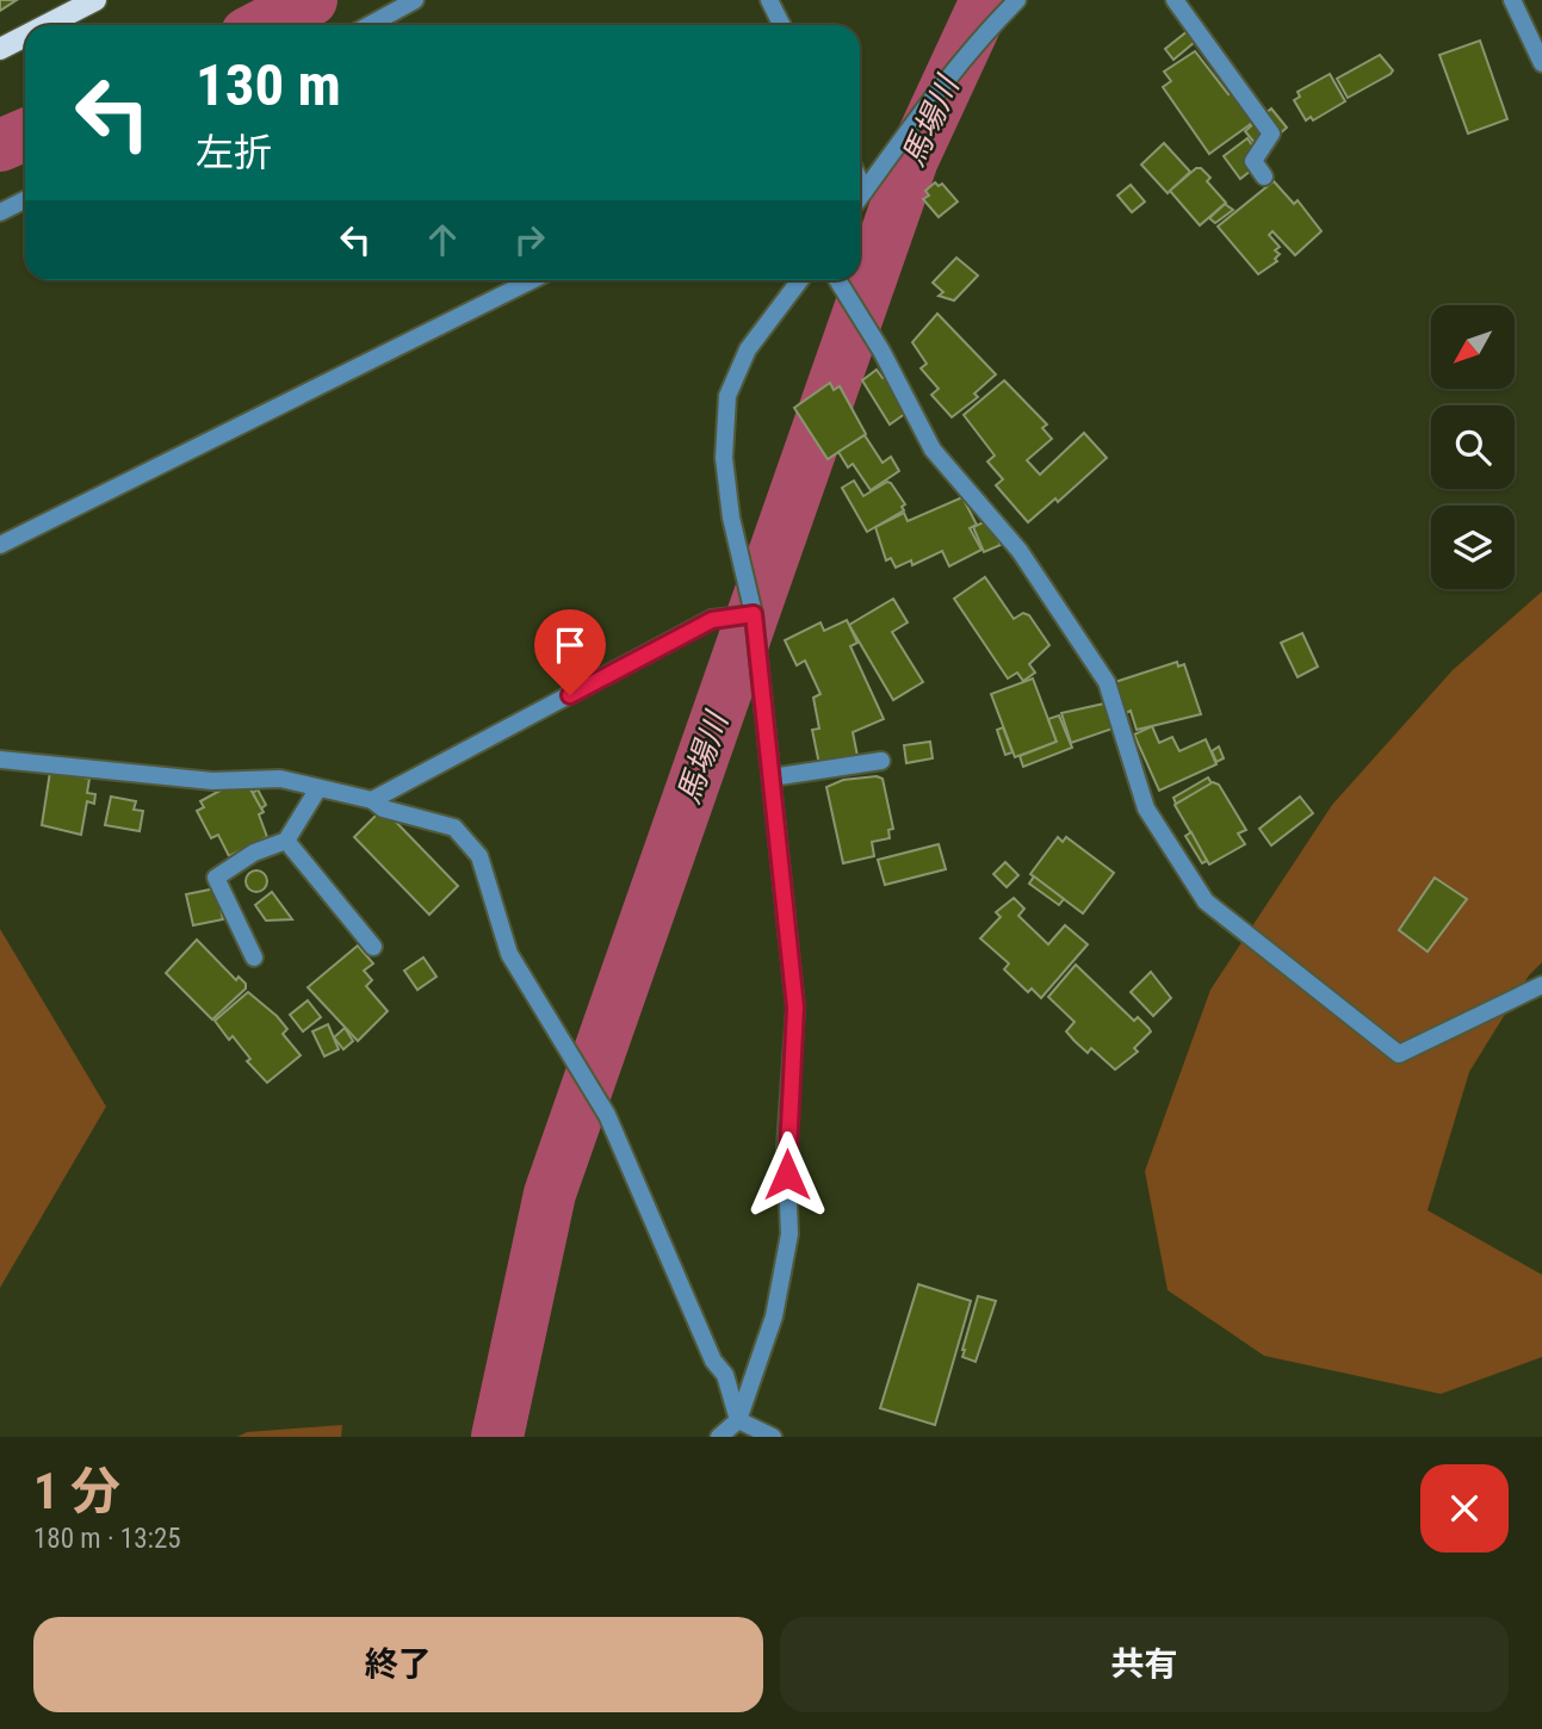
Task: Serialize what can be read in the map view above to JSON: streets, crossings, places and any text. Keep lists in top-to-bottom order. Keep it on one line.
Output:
{"water":["馬場川"],"north":"bottom left","page":{"turn":["130 m","左折"],"heading":["1 分","180 m · 13:25"],"buttons":["終了","共有"]}}
